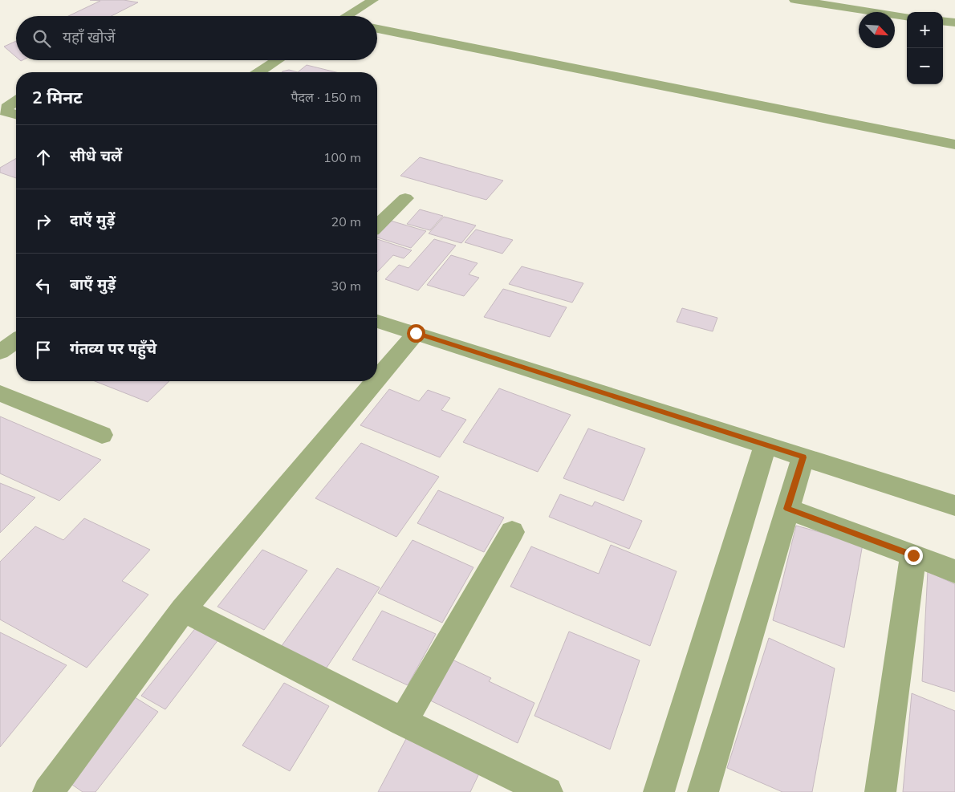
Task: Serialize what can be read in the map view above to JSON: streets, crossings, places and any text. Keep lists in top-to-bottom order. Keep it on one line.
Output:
{"north":"bottom right","page":{"map_buttons":["+","−"],"search":"यहाँ खोजें","heading":["2 मिनट","पैदल · 150 m"],"list":[["सीधे चलें","100 m"],["दाएँ मुड़ें","20 m"],["बाएँ मुड़ें","30 m"],"गंतव्य पर पहुँचे"]}}
